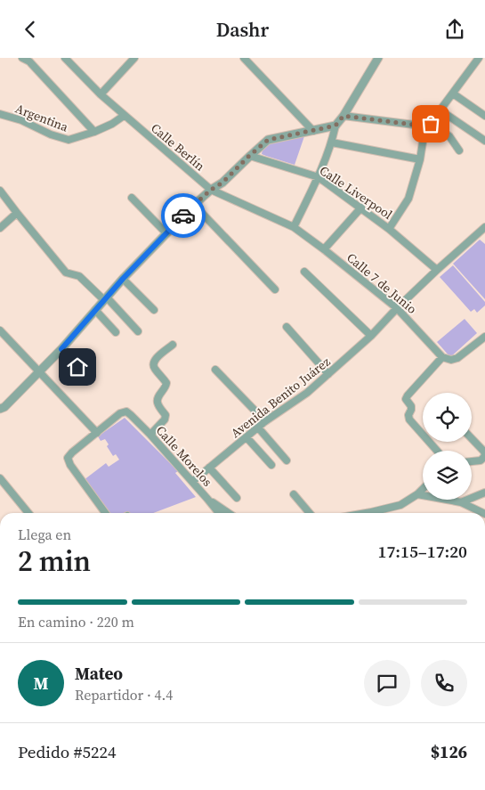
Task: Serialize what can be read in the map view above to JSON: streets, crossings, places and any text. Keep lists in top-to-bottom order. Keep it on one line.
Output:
{"streets":{"street":["Argentina","Calle Berlín","Calle Liverpool","Calle 7 de Junio","Avenida Benito Juárez","Calle Morelos"]},"crossings":[["Argentina","Calle Berlín"],["Calle Berlín","Calle 7 de Junio"],["Calle Liverpool","Avenida Benito Juárez"],["Calle 7 de Junio","Avenida Benito Juárez"],["Avenida Benito Juárez","Calle Morelos"]],"page":{"header":"Dashr","heading":["2 min","Llega en","17:15–17:20"],"panel":["Mateo","Repartidor · 4.4","Pedido #5224","$126"],"bar":"En camino · 220 m","round":"M"}}
